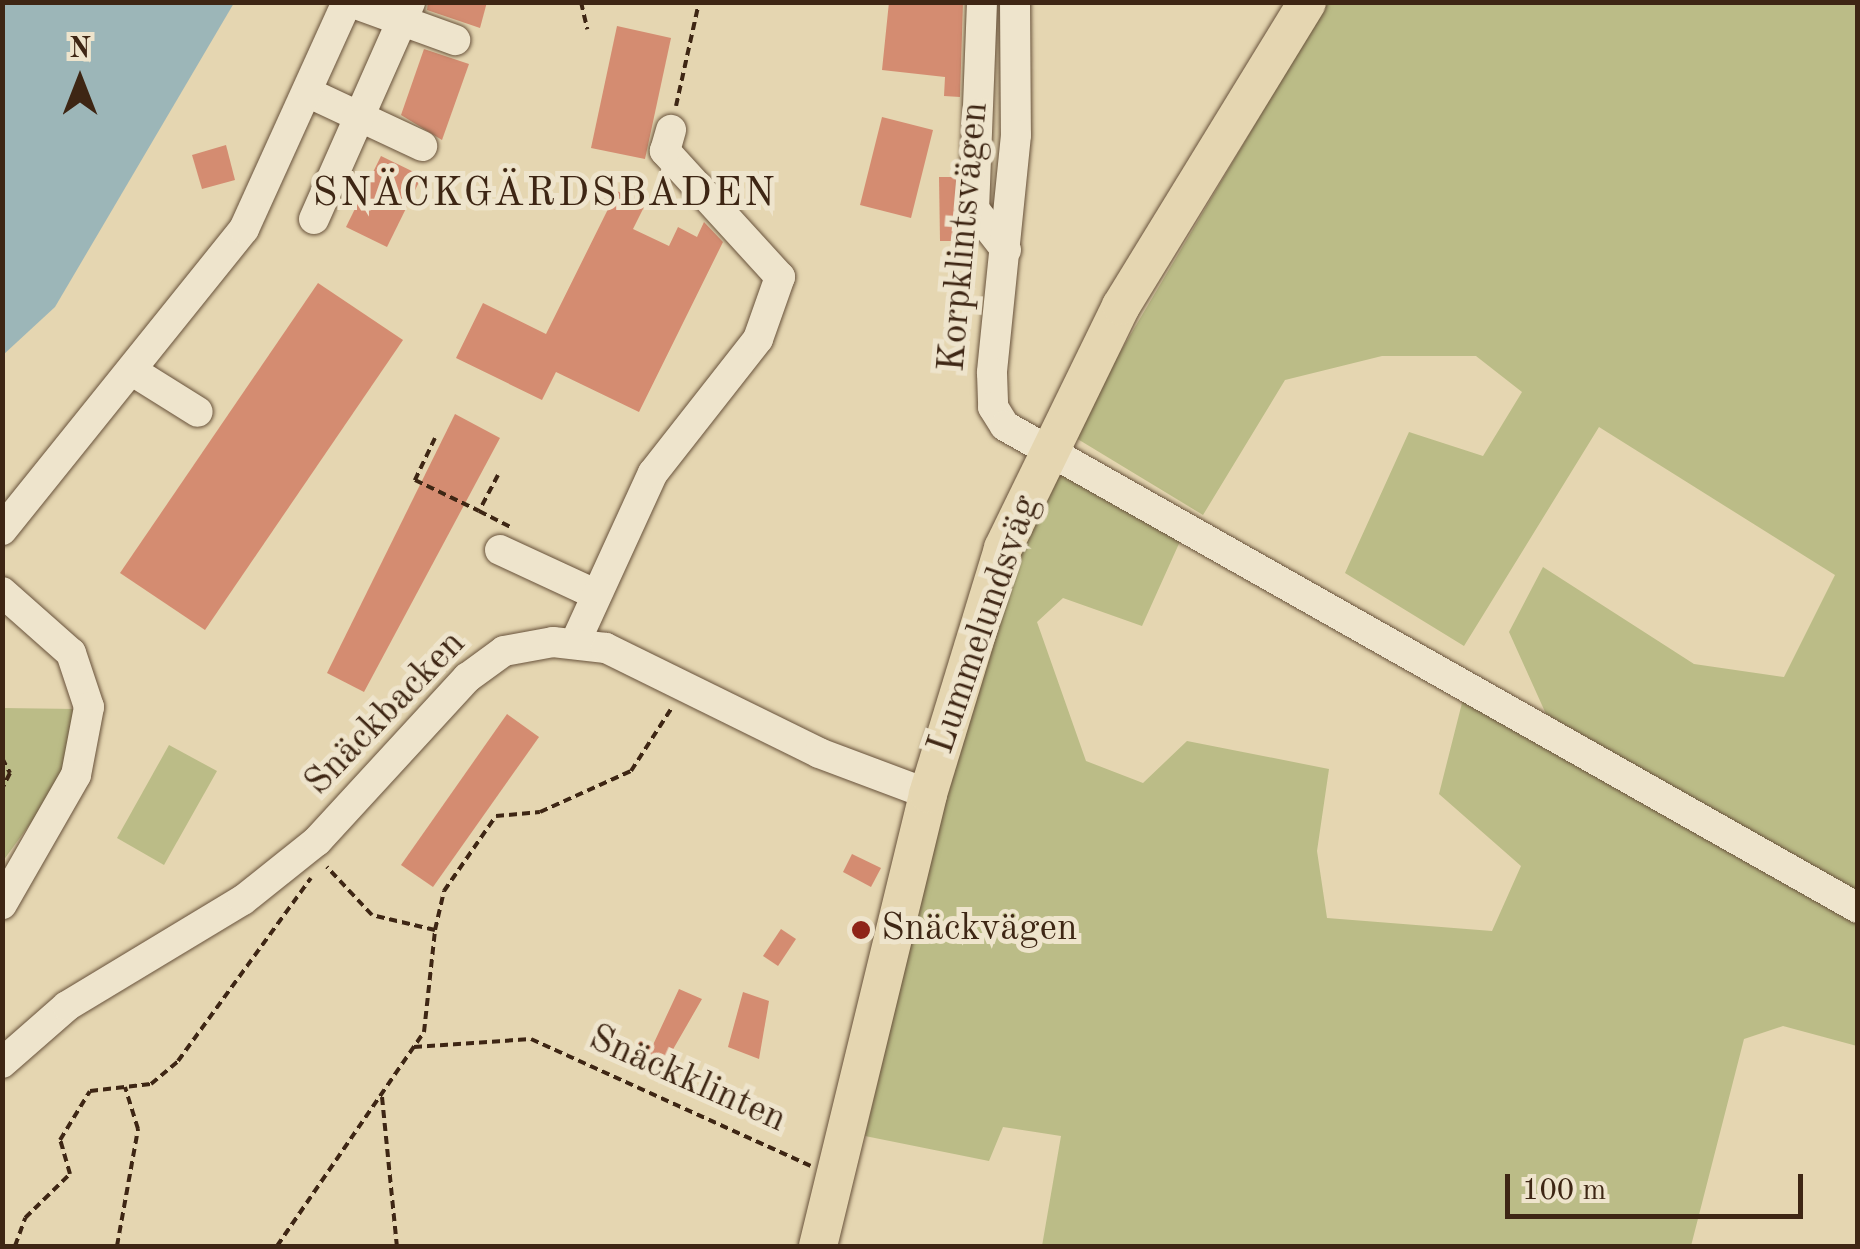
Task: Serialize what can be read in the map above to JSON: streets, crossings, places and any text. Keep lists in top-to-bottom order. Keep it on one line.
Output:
{"streets":{"main road":["Lummelundsväg"],"street":["Korpklintsvägen","Snäckbacken"],"path":["Snäckklinten"]},"crossings":[["Korpklintsvägen","Lummelundsväg"],["Lummelundsväg","Snäckbacken"]],"districts":["SNÄCKGÄRDSBADEN"],"places":["Snäckvägen"],"scale_bar":"100 m","north":"top"}
